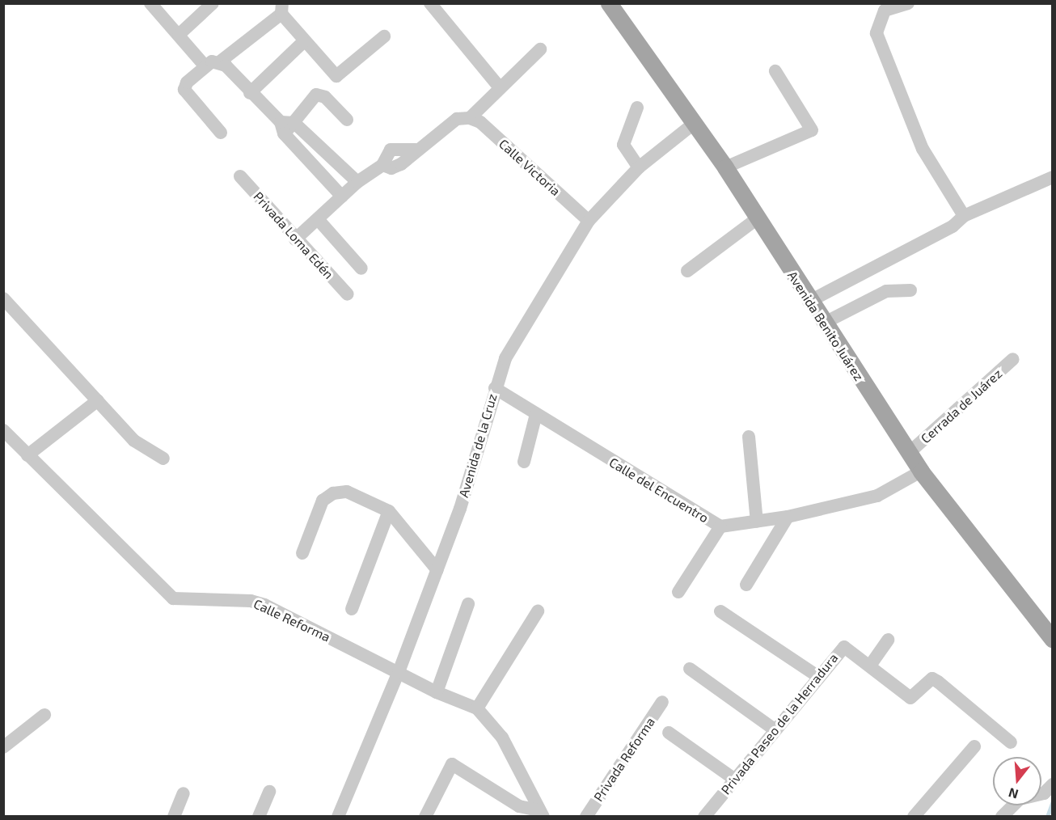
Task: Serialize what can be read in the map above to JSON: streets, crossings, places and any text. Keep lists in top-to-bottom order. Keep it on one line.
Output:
{"streets":{"main road":["Avenida Benito Juárez"],"street":["Calle Victoria","Privada Loma Edén","Cerrada de Juárez","Avenida de la Cruz","Calle del Encuentro","Calle Reforma","Privada Paseo de la Herradura","Privada Reforma"]},"crossings":[["Calle Victoria","Avenida de la Cruz"],["Avenida Benito Juárez","Cerrada de Juárez"],["Avenida Benito Juárez","Avenida de la Cruz"],["Avenida Benito Juárez","Calle del Encuentro"],["Avenida de la Cruz","Calle del Encuentro"],["Avenida de la Cruz","Calle Reforma"]],"north":"bottom"}
